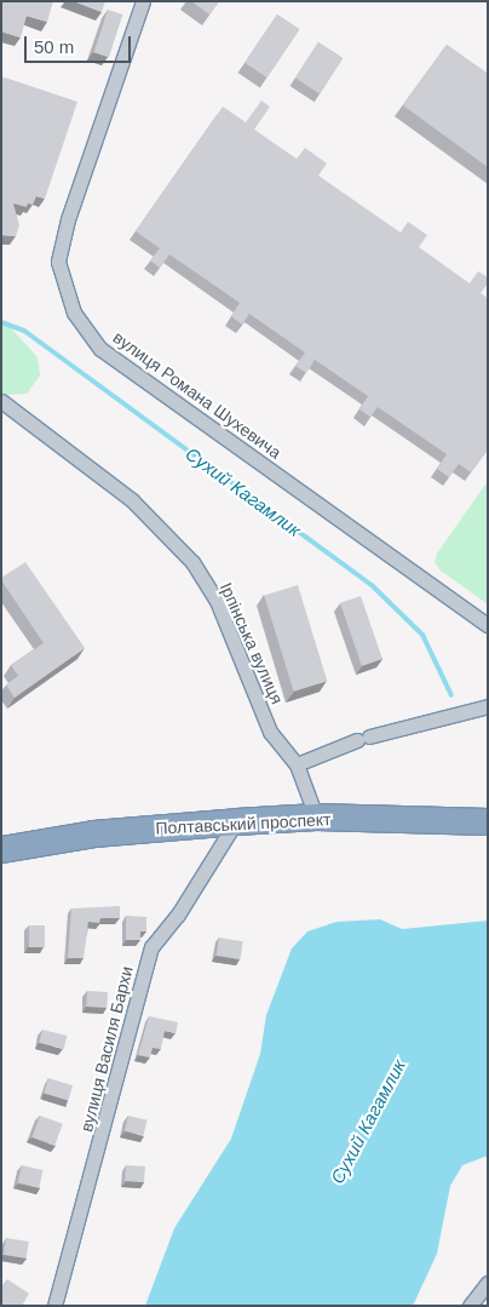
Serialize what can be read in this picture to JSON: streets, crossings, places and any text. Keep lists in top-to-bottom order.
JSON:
{
  "streets": {
    "highway": ["Полтавський проспект"],
    "street": ["вулиця Романа Шухевича", "Ірпінська вулиця", "вулиця Василя Бархи"]
  },
  "crossings": [
    ["Ірпінська вулиця", "Полтавський проспект"],
    ["Полтавський проспект", "вулиця Василя Бархи"]
  ],
  "water": ["Сухий Кагамлик"],
  "scale_bar": "50 m"
}
